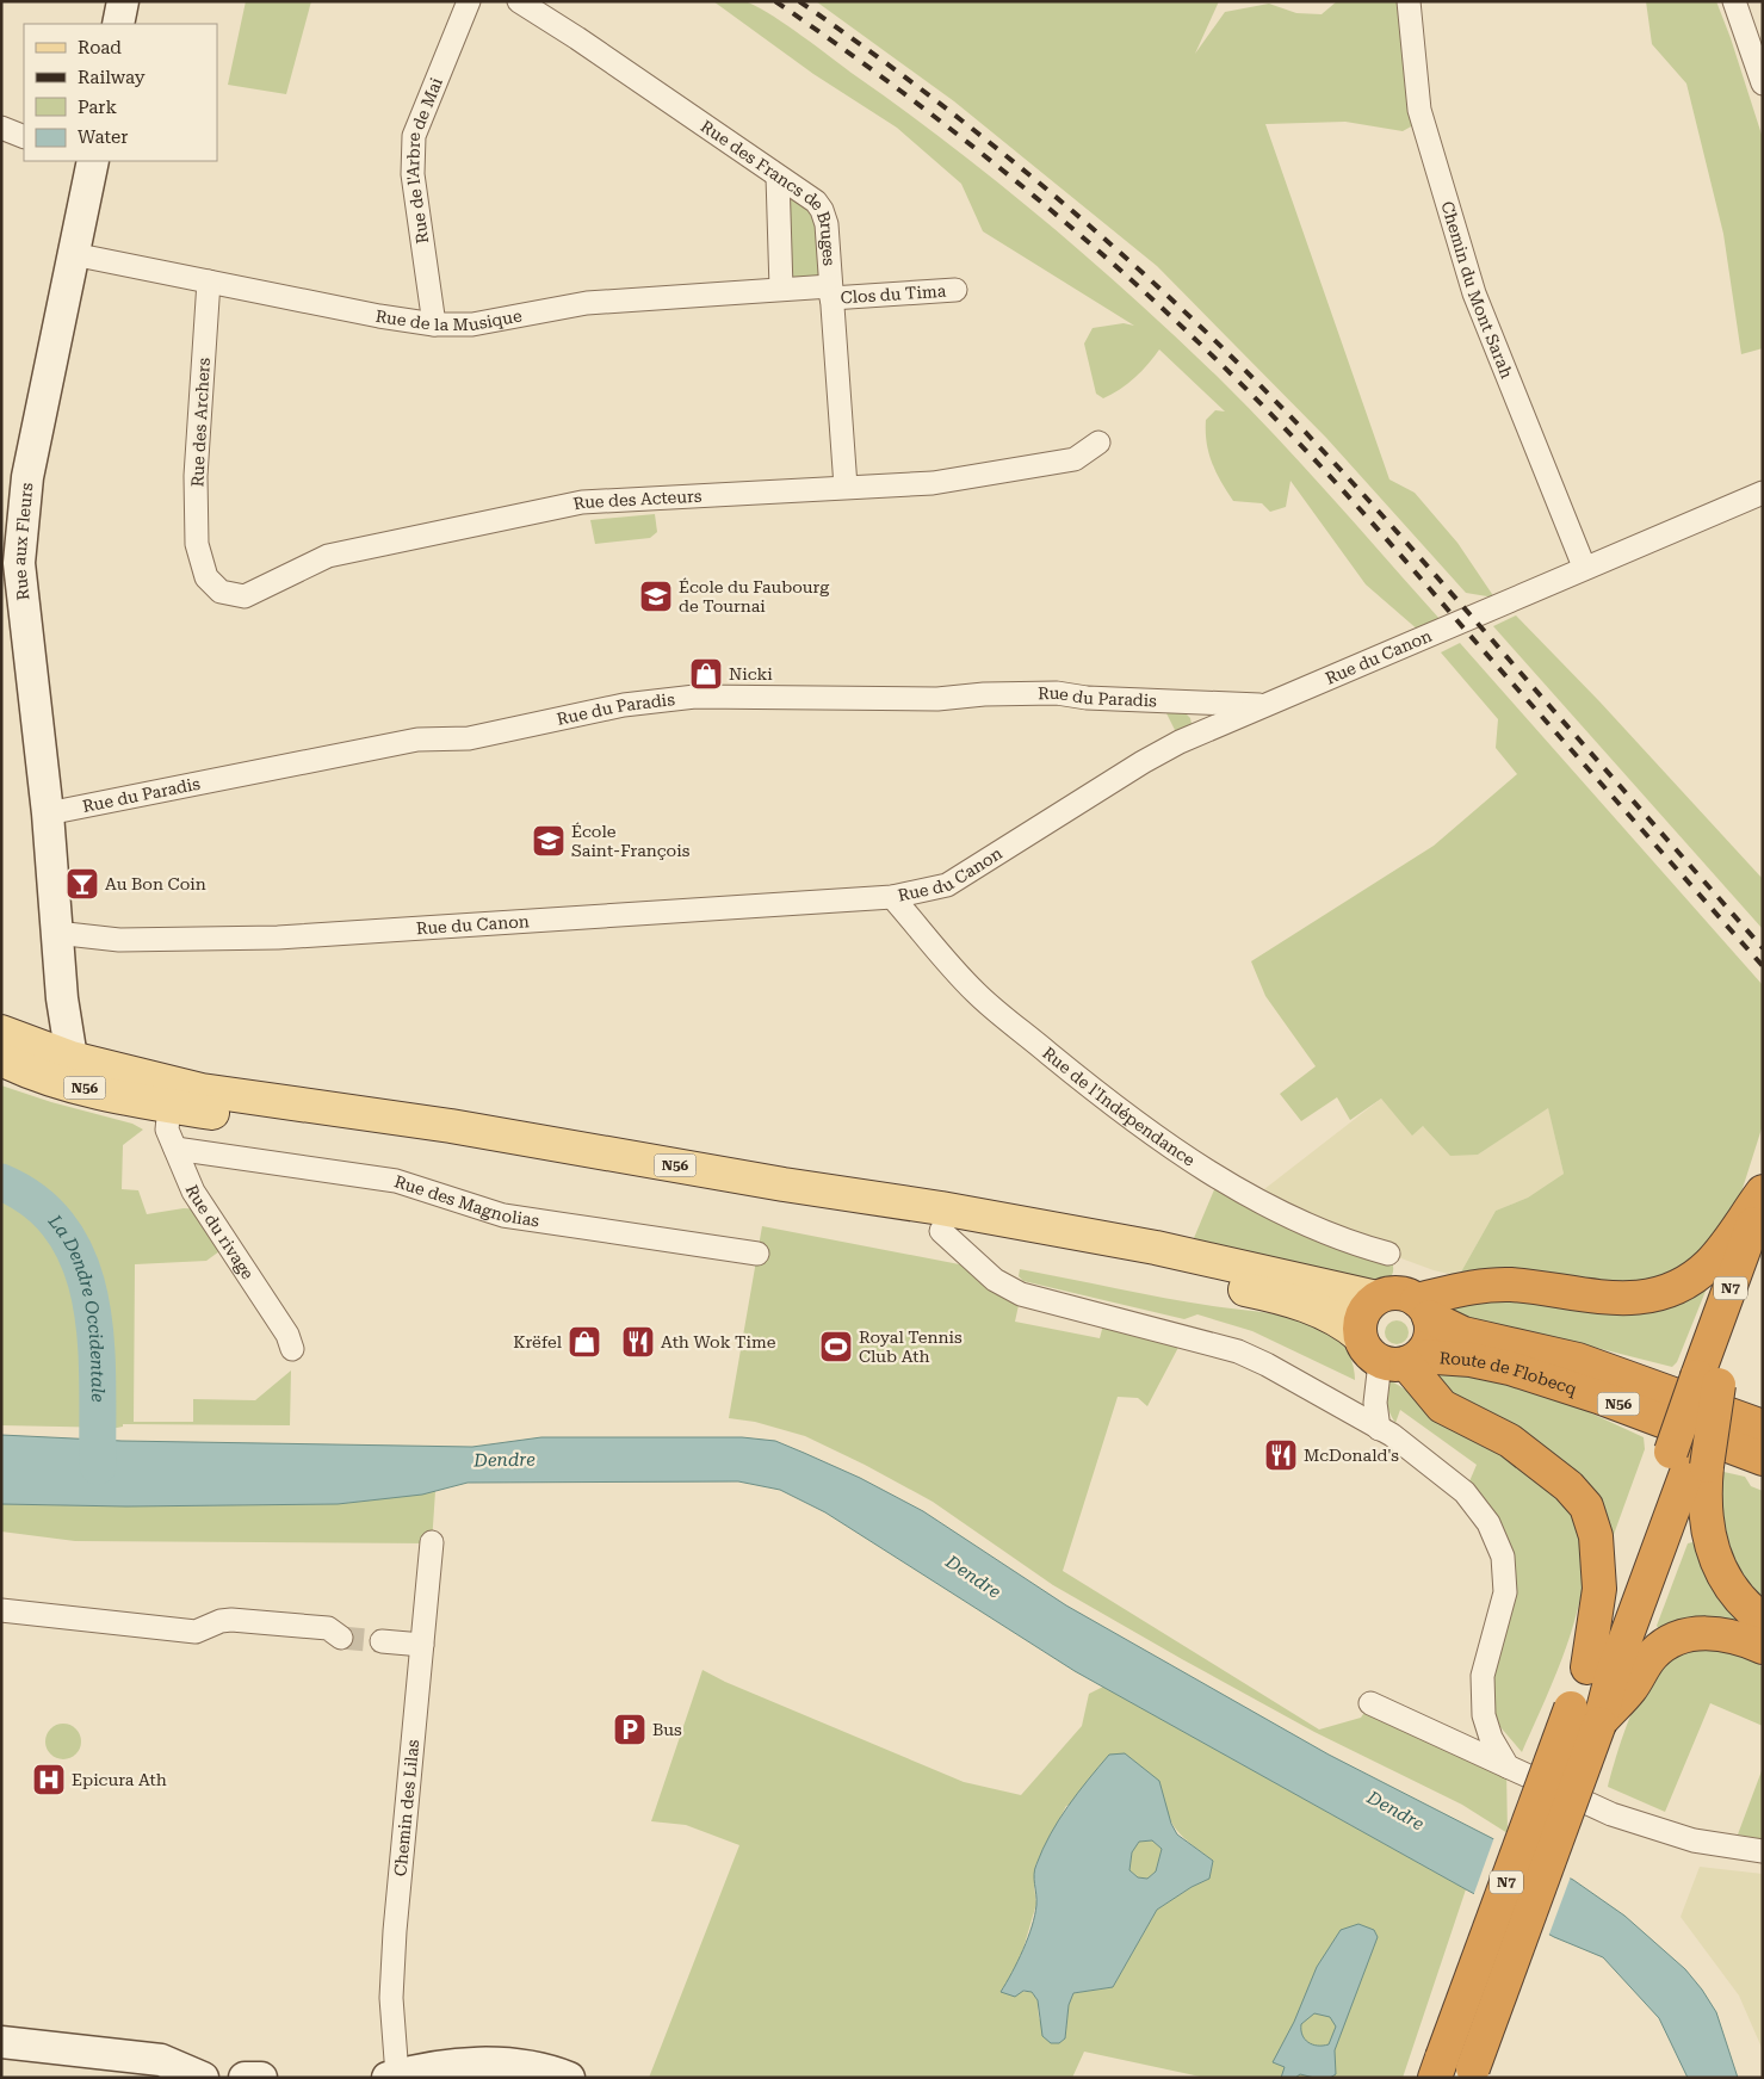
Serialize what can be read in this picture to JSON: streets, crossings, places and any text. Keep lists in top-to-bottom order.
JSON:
{
  "streets": {
    "highway": ["N56", "N7", "Route de Flobecq"],
    "main road": ["Rue aux Fleurs"],
    "street": [
      "Rue de l'Arbre de Mai",
      "Rue des Francs de Bruges",
      "Chemin du Mont Sarah",
      "Clos du Tima",
      "Rue de la Musique",
      "Rue des Archers",
      "Rue des Acteurs",
      "Rue du Canon",
      "Rue du Paradis",
      "Rue de l'Indépendance",
      "Rue des Magnolias",
      "Rue du rivage",
      "Chemin des Lilas"
    ]
  },
  "crossings": [
    ["Rue de l'Arbre de Mai", "Rue de la Musique"],
    ["Rue des Francs de Bruges", "Clos du Tima"],
    ["Rue des Francs de Bruges", "Rue de la Musique"],
    ["Rue des Francs de Bruges", "Rue des Acteurs"],
    ["Chemin du Mont Sarah", "Rue du Canon"],
    ["Clos du Tima", "Rue de la Musique"],
    ["Rue de la Musique", "Rue des Archers"],
    ["Rue de la Musique", "Rue aux Fleurs"],
    ["Rue des Archers", "Rue des Acteurs"],
    ["Rue aux Fleurs", "Rue du Canon"],
    ["Rue aux Fleurs", "Rue du Paradis"],
    ["Rue aux Fleurs", "N56"],
    ["Rue du Canon", "Rue du Paradis"],
    ["Rue du Canon", "Rue de l'Indépendance"],
    ["N56", "Rue du rivage"],
    ["N56", "Route de Flobecq"],
    ["Rue des Magnolias", "Rue du rivage"]
  ],
  "water": ["La Dendre Occidentale", "Dendre"],
  "places": {
    "school or university": ["École du Faubourg de Tournai", "École Saint-François"],
    "shop": ["Nicki", "Krëfel"],
    "bar": ["Au Bon Coin"],
    "restaurant": ["Ath Wok Time", "McDonald's"],
    "sports": ["Royal Tennis Club Ath"],
    "parking": ["Bus"],
    "hospital": ["Epicura Ath"]
  },
  "legend": [
    "Road",
    "Railway",
    "Park",
    "Water"
  ]
}
